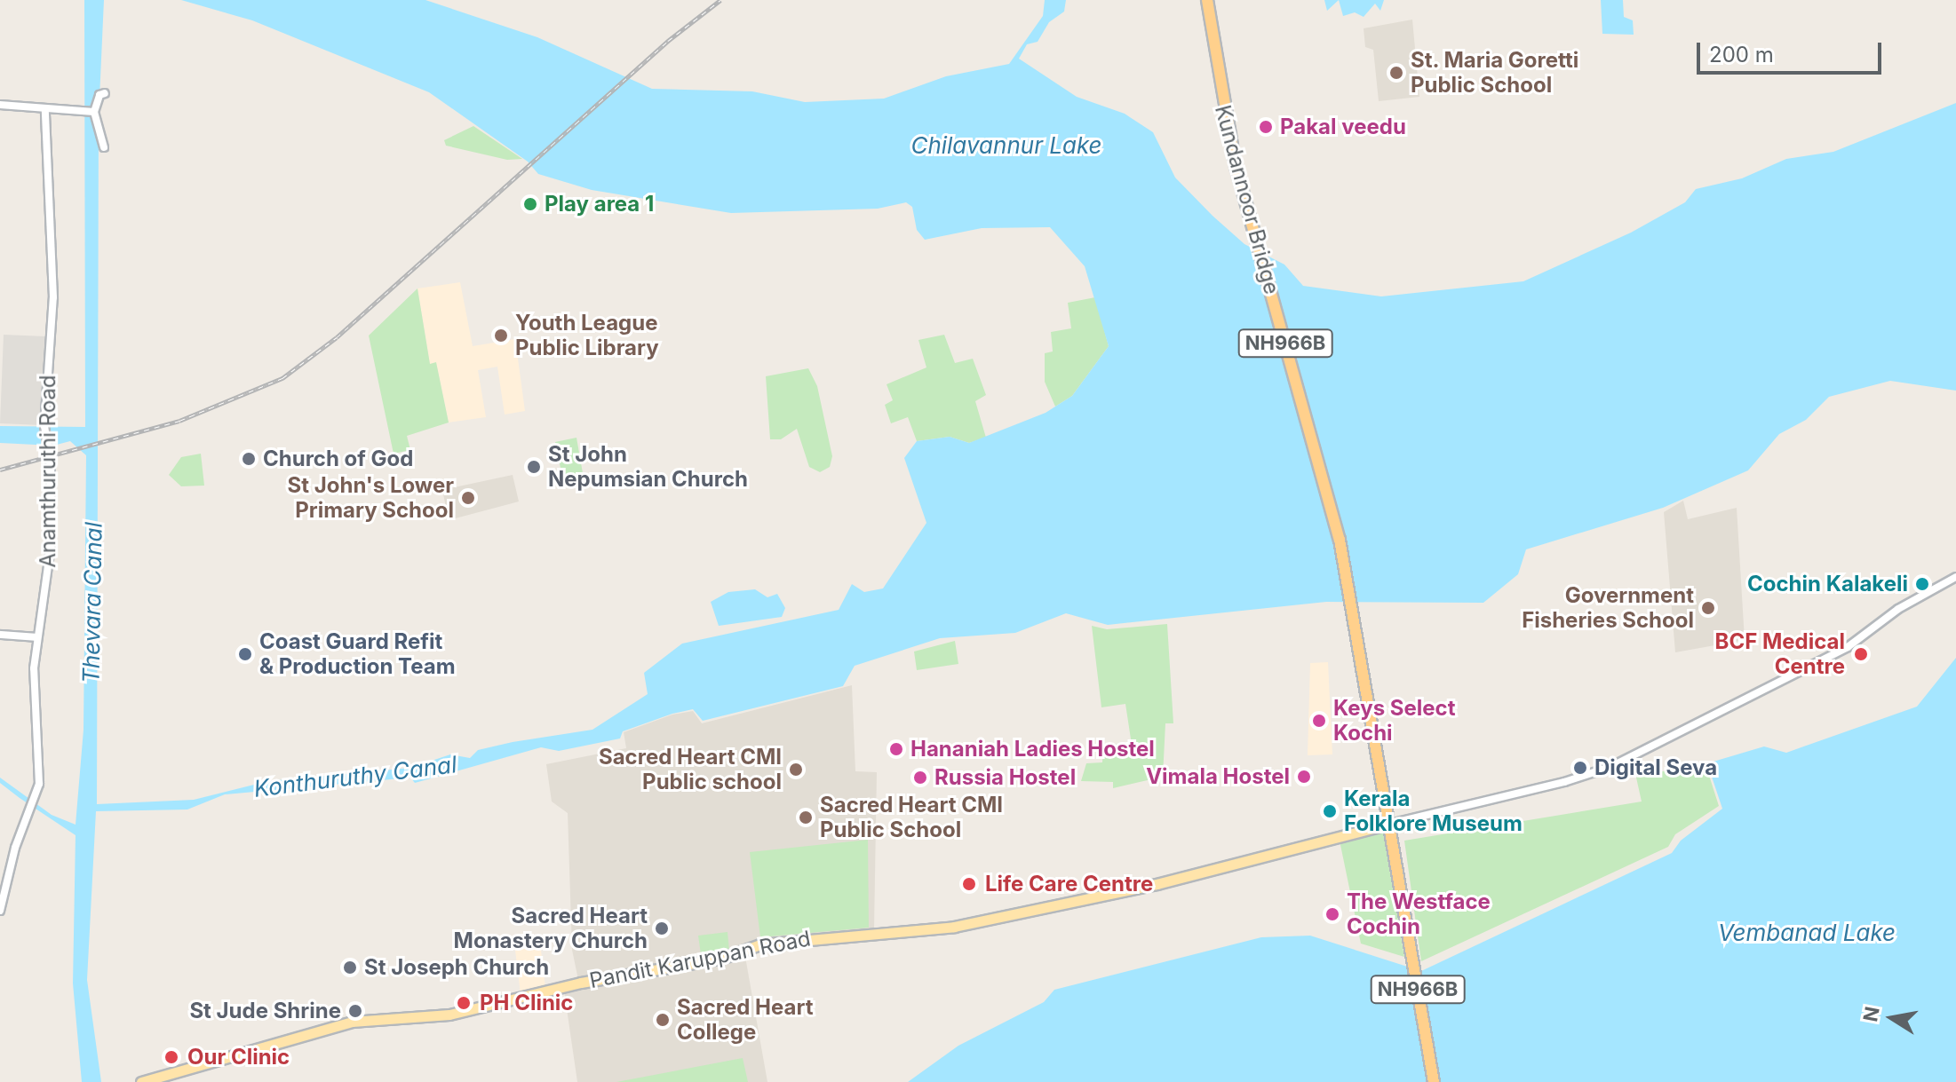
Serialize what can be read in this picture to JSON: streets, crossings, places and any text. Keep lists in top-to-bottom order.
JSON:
{
  "streets": {
    "highway": ["Kundannoor Bridge", "NH966B"],
    "main road": ["Pandit Karuppan Road"],
    "street": ["Anamthuruthi Road"]
  },
  "crossings": [
    ["Kundannoor Bridge", "NH966B"],
    ["Kundannoor Bridge", "Pandit Karuppan Road"],
    ["NH966B", "Pandit Karuppan Road"]
  ],
  "water": [
    "Chilavannur Lake",
    "Thevara Canal",
    "Konthuruthy Canal",
    "Vembanad Lake"
  ],
  "places": [
    "St. Maria Goretti Public School",
    "Pakal veedu",
    "Play area 1",
    "Youth League Public Library",
    "Church of God",
    "St John Nepumsian Church",
    "St John's Lower Primary School",
    "Cochin Kalakeli",
    "Government Fisheries School",
    "Coast Guard Refit & Production Team",
    "BCF Medical Centre",
    "Keys Select Kochi",
    "Hananiah Ladies Hostel",
    "Digital Seva",
    "Sacred Heart CMI Public school",
    "Vimala Hostel",
    "Russia Hostel",
    "Kerala Folklore Museum",
    "Sacred Heart CMI Public School",
    "Life Care Centre",
    "The Westface Cochin",
    "Sacred Heart Monastery Church",
    "St Joseph Church",
    "PH Clinic",
    "St Jude Shrine",
    "Sacred Heart College",
    "Our Clinic"
  ],
  "scale_bar": "200 m",
  "north": "left"
}
